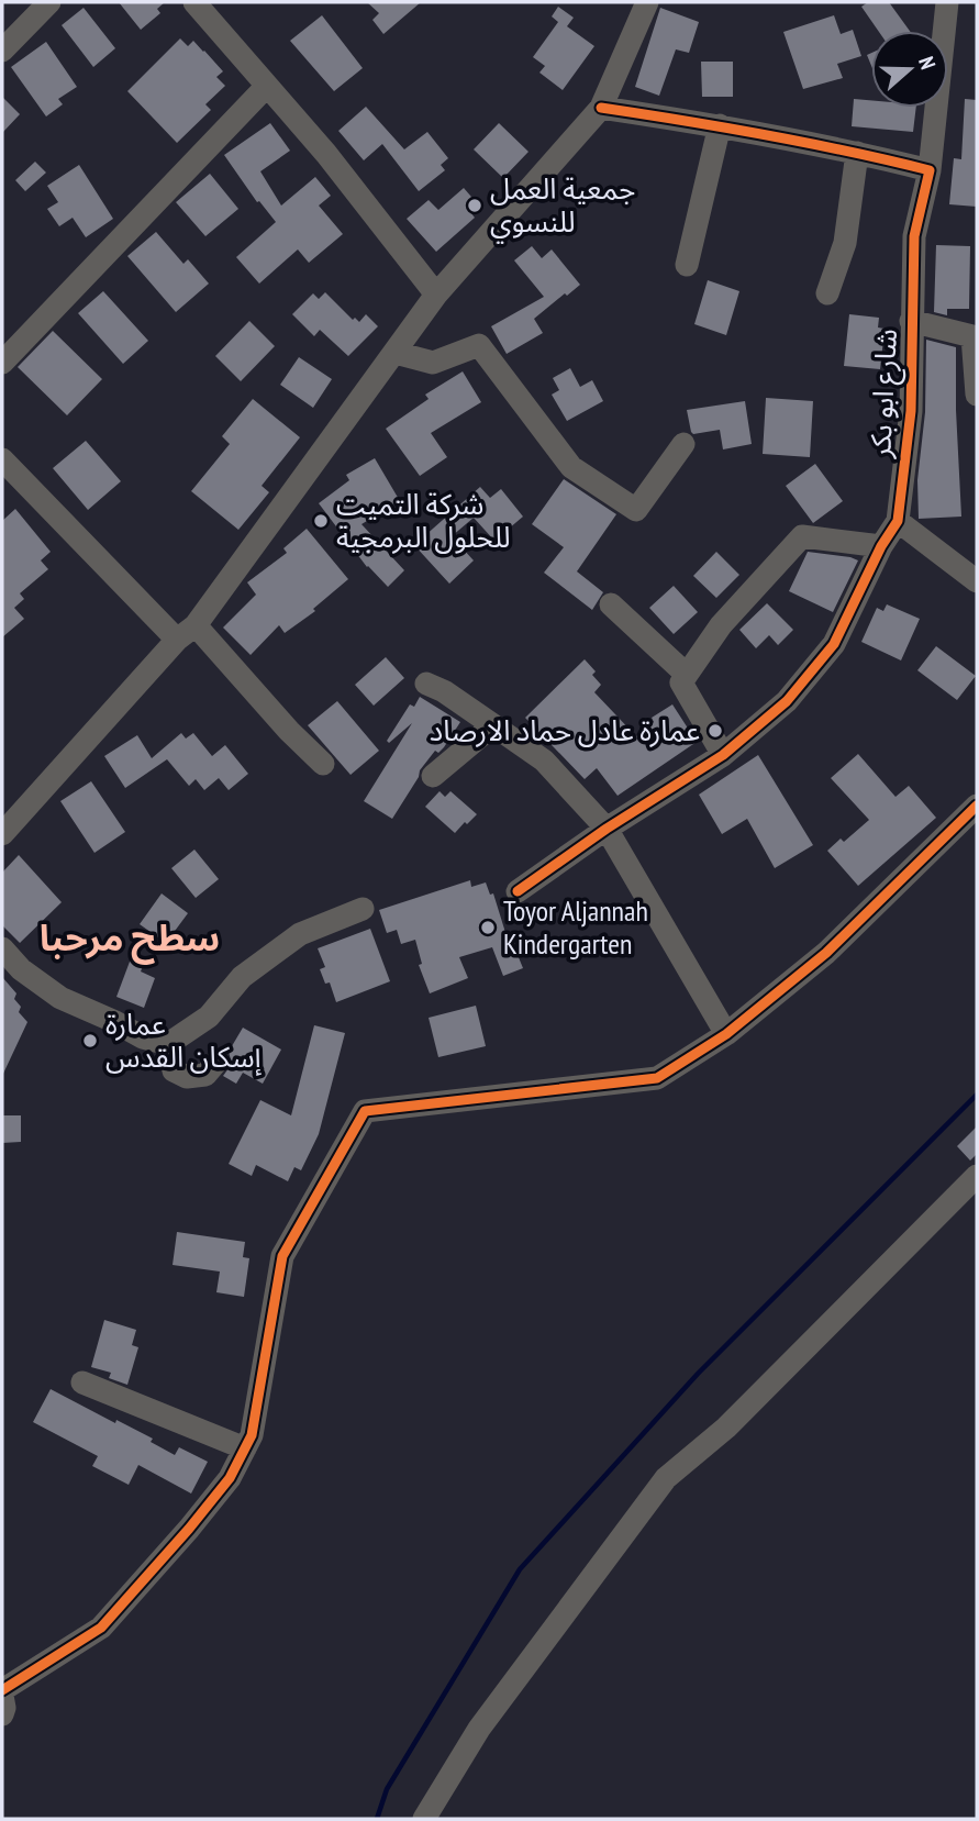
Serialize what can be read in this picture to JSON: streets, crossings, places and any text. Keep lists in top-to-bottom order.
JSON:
{
  "streets": {
    "street": ["شارع ابو بكر"]
  },
  "districts": ["سطح مرحبا"],
  "places": [
    "جمعية العمل للنسوي",
    "شركة التميت للحلول البرمجية",
    "عمارة عادل حماد الارصاد",
    "Toyor Aljannah Kindergarten",
    "عمارة إسكان القدس"
  ],
  "north": "right"
}
